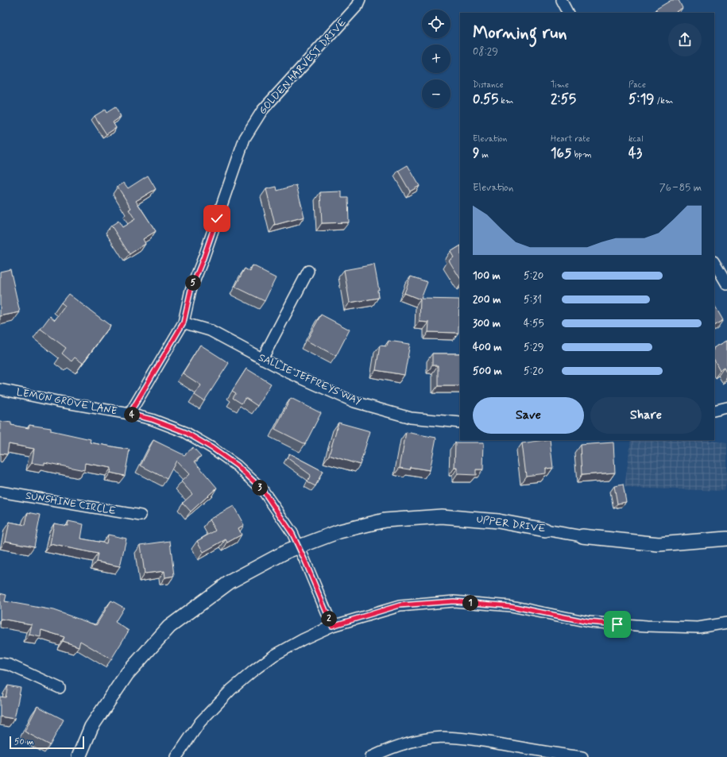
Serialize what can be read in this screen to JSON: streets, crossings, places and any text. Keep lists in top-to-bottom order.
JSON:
{
  "streets": {
    "main road": ["UPPER DRIVE"],
    "street": [
      "GOLDEN HARVEST DRIVE",
      "SALLIE JEFFREYS WAY",
      "LEMON GROVE LANE",
      "SUNSHINE CIRCLE"
    ]
  },
  "crossings": [
    ["GOLDEN HARVEST DRIVE", "SALLIE JEFFREYS WAY"],
    ["GOLDEN HARVEST DRIVE", "LEMON GROVE LANE"],
    ["LEMON GROVE LANE", "UPPER DRIVE"]
  ],
  "scale_bar": "50 m",
  "page": {
    "map_buttons": ["+", "−"],
    "heading": ["Morning run", "08:29"],
    "stats": [
      ["Distance", "0.55 km"],
      ["Time", "2:55"],
      ["Pace", "5:19 /km"],
      ["Elevation", "9 m"],
      ["Heart rate", "165 bpm"],
      ["kcal", "43"]
    ],
    "chart": ["Elevation", "76–85 m"],
    "list": [
      {
        "name": "100 m",
        "note": "5:20"
      },
      {
        "name": "200 m",
        "note": "5:31"
      },
      {
        "name": "300 m",
        "note": "4:55"
      },
      {
        "name": "400 m",
        "note": "5:29"
      },
      {
        "name": "500 m",
        "note": "5:20"
      }
    ],
    "pins": [
      "5",
      "4",
      "3",
      "1",
      "2"
    ],
    "buttons": ["Save", "Share"],
    "scale": "50 m"
  }
}
